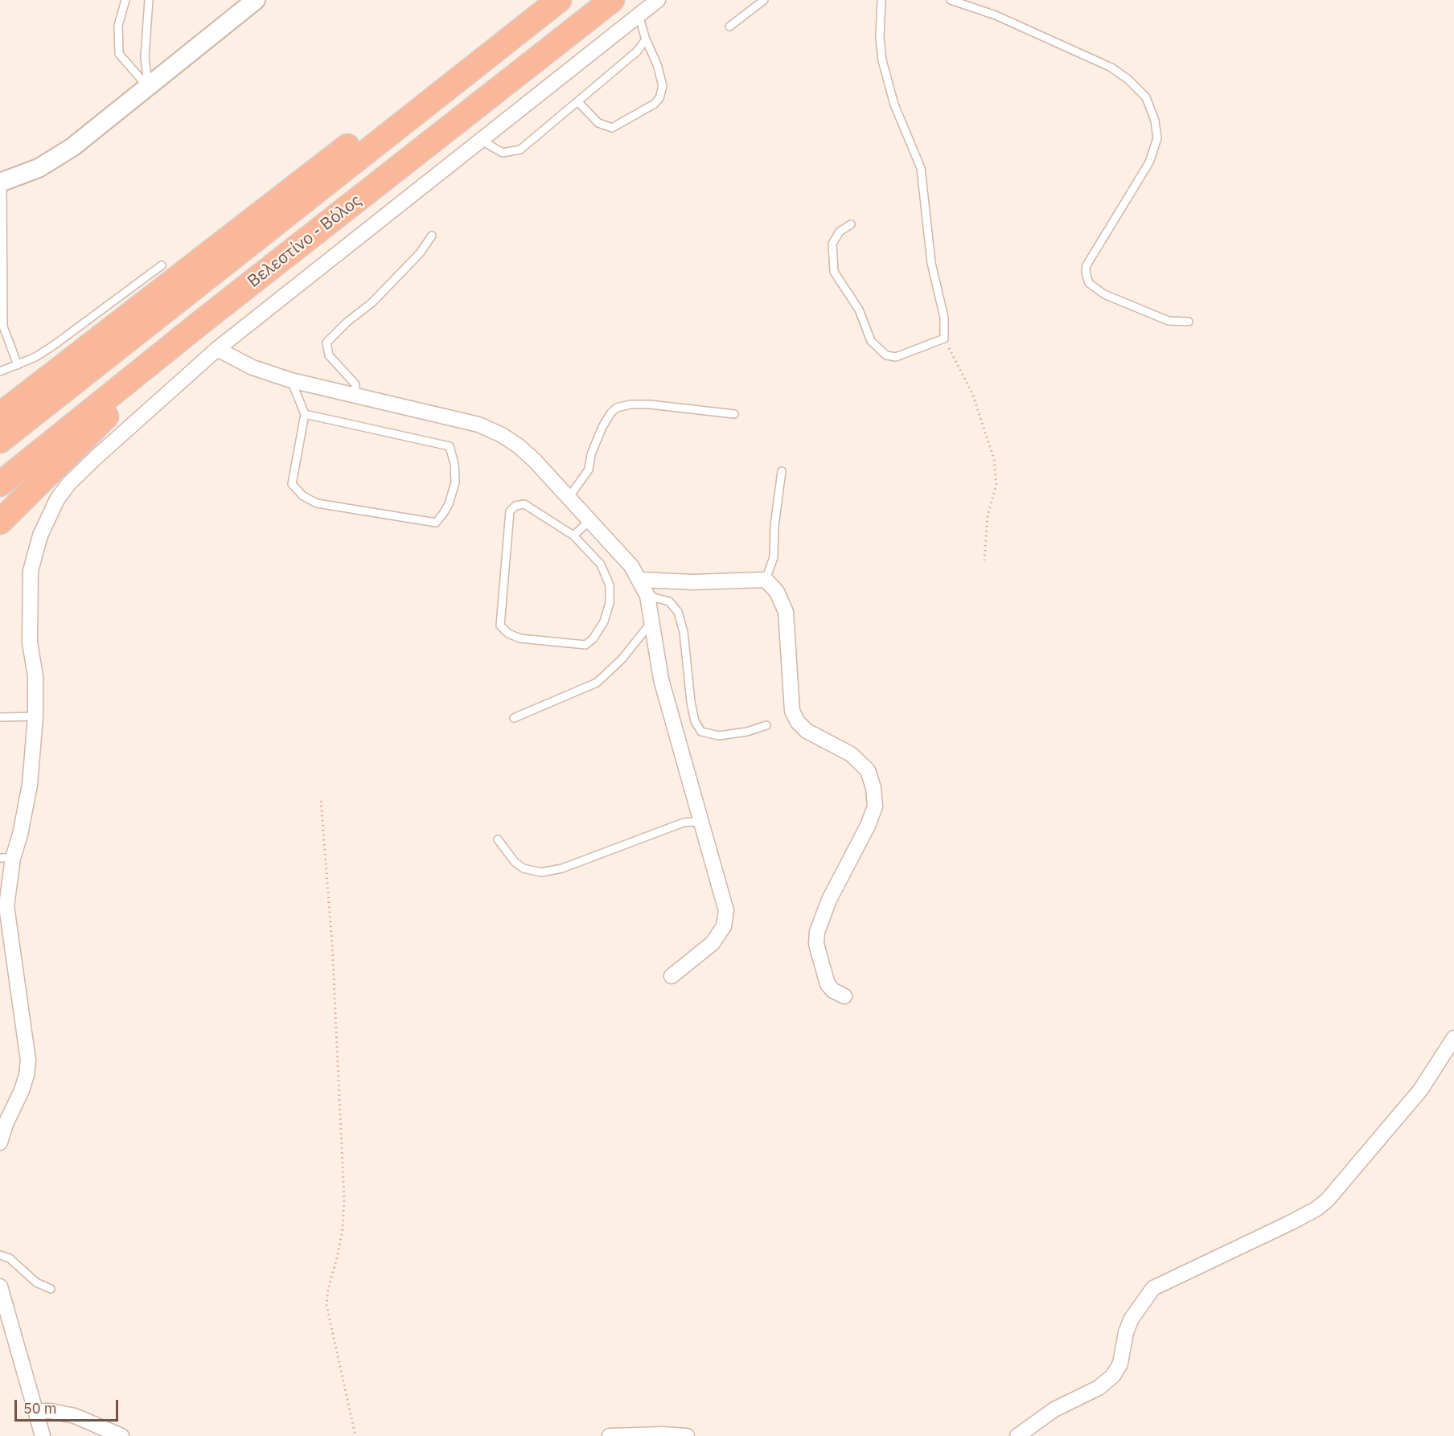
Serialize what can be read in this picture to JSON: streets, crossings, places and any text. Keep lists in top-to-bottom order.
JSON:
{
  "streets": {
    "highway": ["Βελεστίνο - Βόλος"]
  },
  "scale_bar": "50 m"
}
